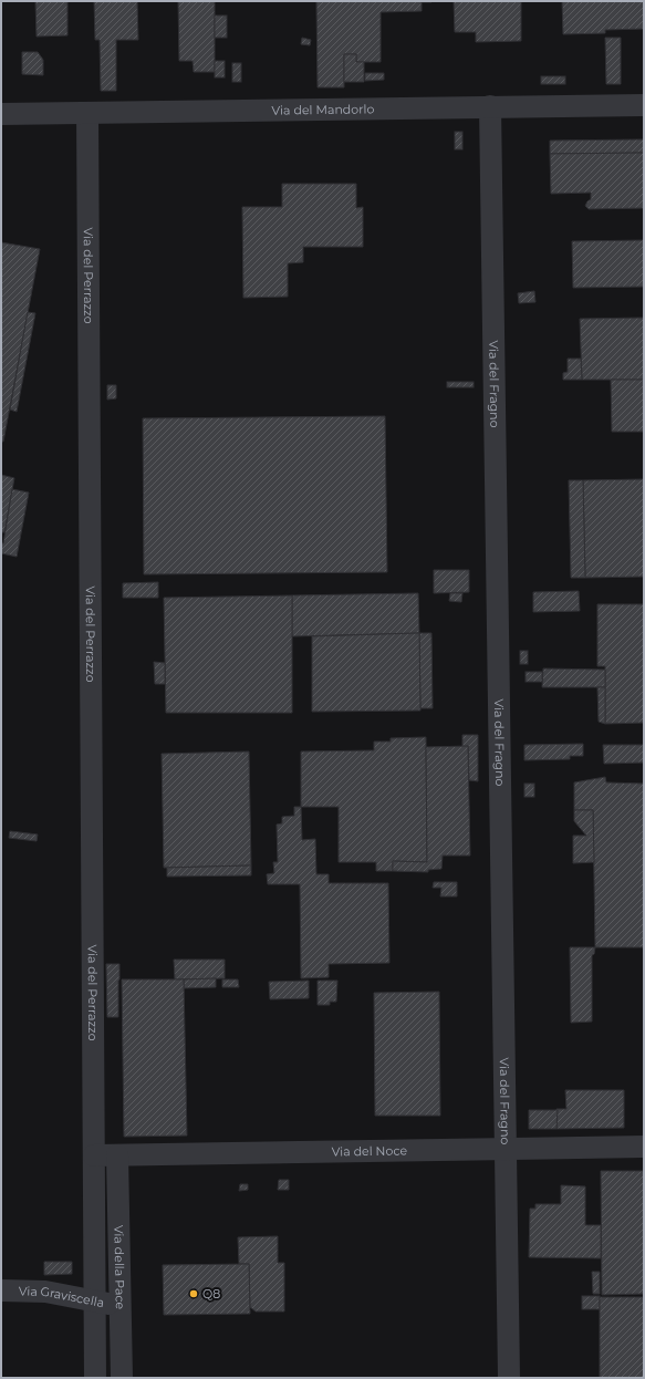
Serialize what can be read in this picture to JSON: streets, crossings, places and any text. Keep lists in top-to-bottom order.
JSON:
{
  "streets": {
    "street": [
      "Via del Mandorlo",
      "Via del Perrazzo",
      "Via del Fragno",
      "Via del Noce",
      "Via della Pace",
      "Via Graviscella"
    ]
  },
  "crossings": [
    ["Via del Mandorlo", "Via del Perrazzo"],
    ["Via del Mandorlo", "Via del Fragno"],
    ["Via del Perrazzo", "Via del Noce"],
    ["Via del Perrazzo", "Via della Pace"],
    ["Via del Fragno", "Via del Noce"],
    ["Via del Noce", "Via della Pace"],
    ["Via della Pace", "Via Graviscella"]
  ],
  "places": ["Q8"]
}
